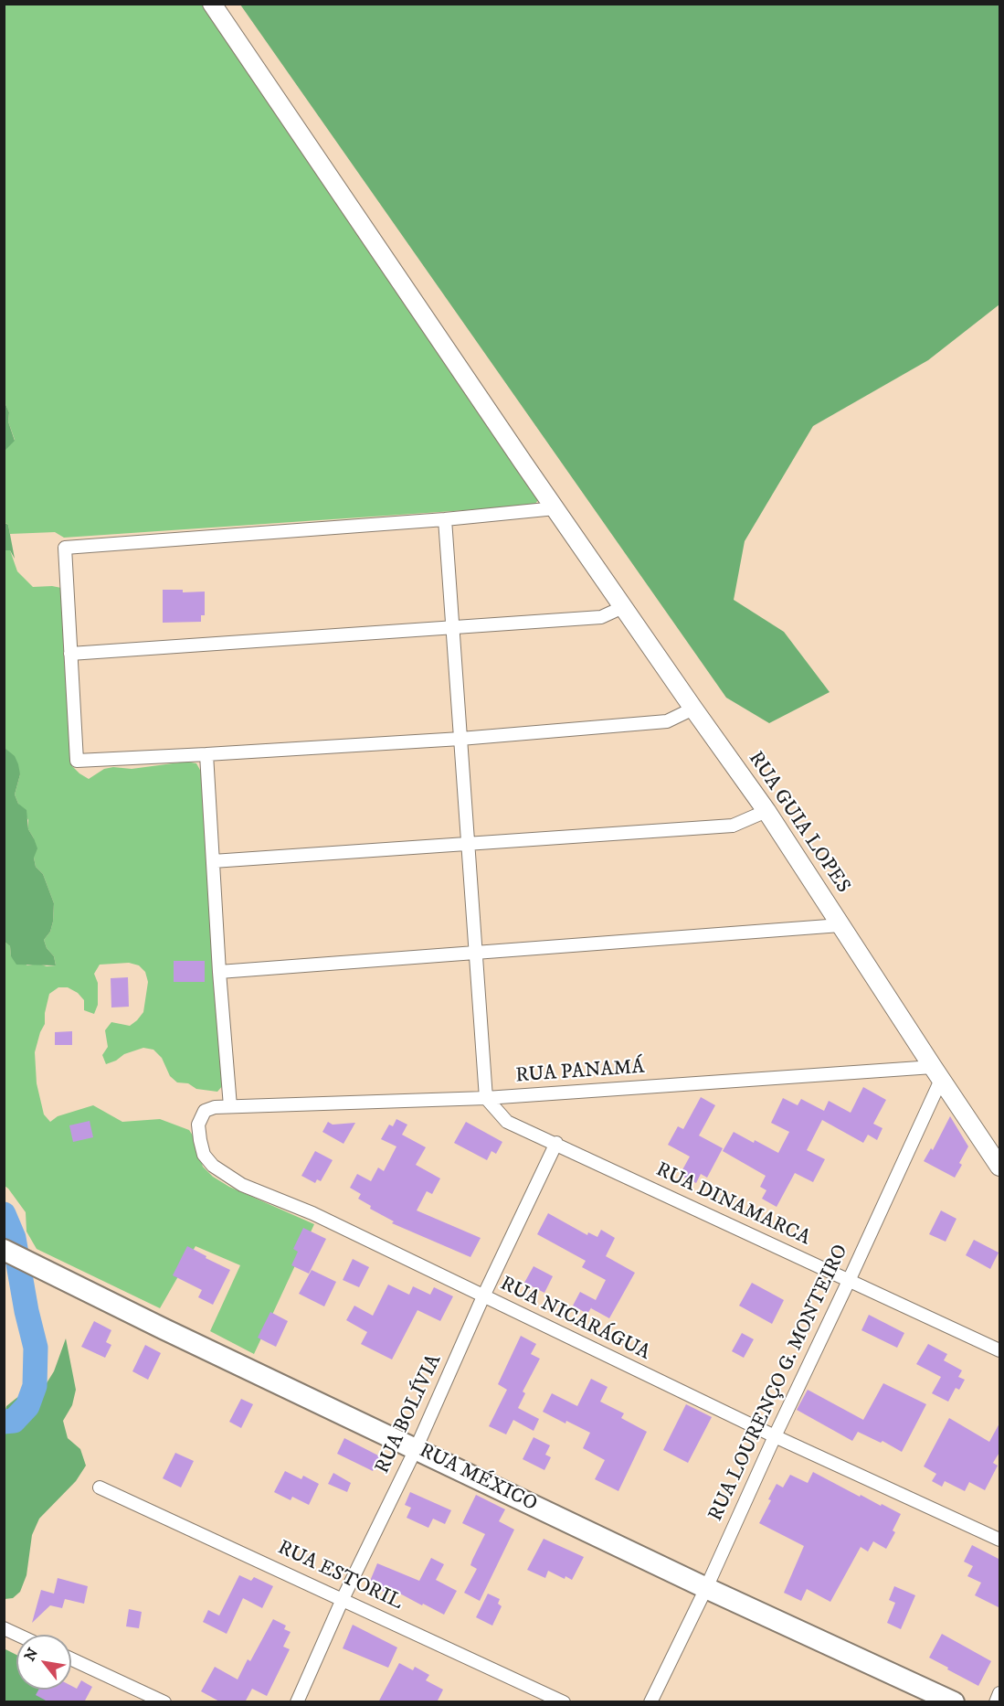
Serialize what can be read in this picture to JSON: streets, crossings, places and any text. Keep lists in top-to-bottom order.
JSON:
{
  "streets": {
    "main road": ["RUA MÉXICO"],
    "street": [
      "RUA GUIA LOPES",
      "RUA PANAMÁ",
      "RUA DINAMARCA",
      "RUA NICARÁGUA",
      "RUA LOURENÇO G. MONTEIRO",
      "RUA BOLÍVIA",
      "RUA ESTORIL"
    ]
  },
  "crossings": [
    ["RUA GUIA LOPES", "RUA PANAMÁ"],
    ["RUA GUIA LOPES", "RUA LOURENÇO G. MONTEIRO"],
    ["RUA PANAMÁ", "RUA DINAMARCA"],
    ["RUA PANAMÁ", "RUA NICARÁGUA"],
    ["RUA PANAMÁ", "RUA LOURENÇO G. MONTEIRO"],
    ["RUA DINAMARCA", "RUA LOURENÇO G. MONTEIRO"],
    ["RUA DINAMARCA", "RUA BOLÍVIA"],
    ["RUA NICARÁGUA", "RUA LOURENÇO G. MONTEIRO"],
    ["RUA NICARÁGUA", "RUA BOLÍVIA"],
    ["RUA LOURENÇO G. MONTEIRO", "RUA MÉXICO"],
    ["RUA BOLÍVIA", "RUA MÉXICO"],
    ["RUA BOLÍVIA", "RUA ESTORIL"]
  ],
  "north": "top left"
}
